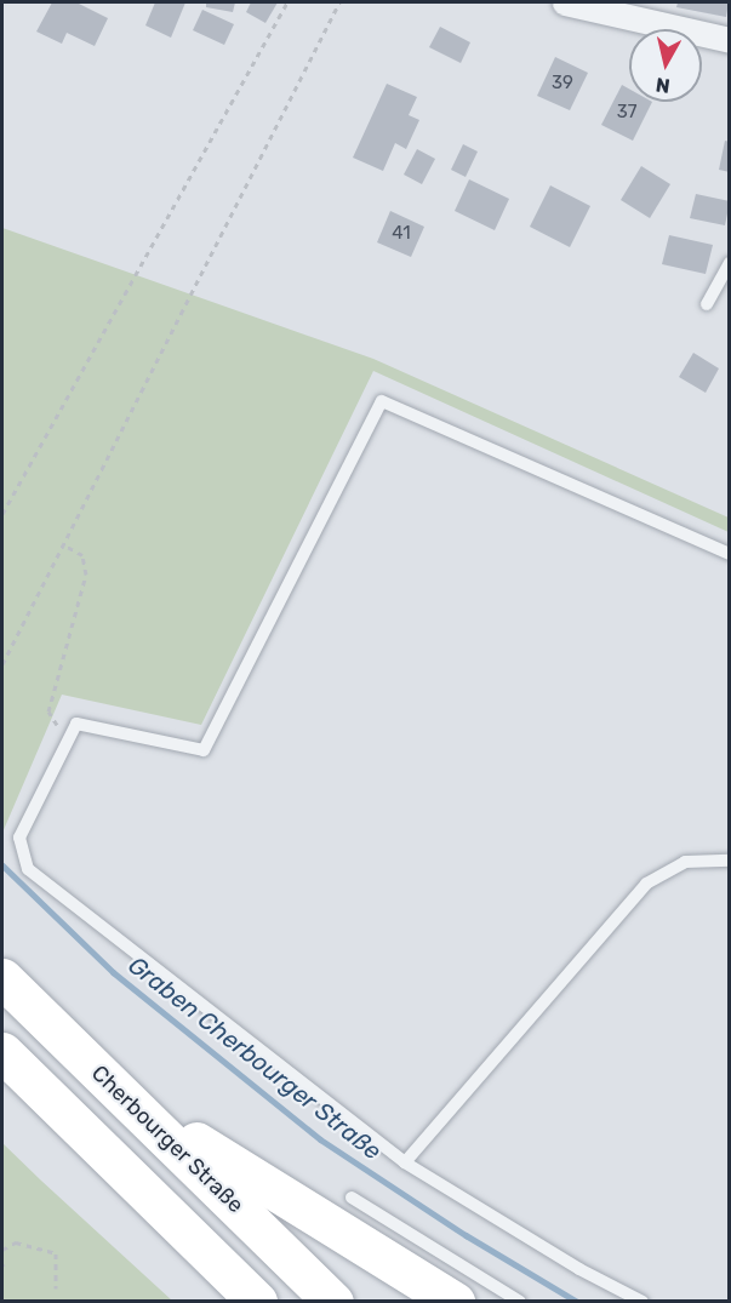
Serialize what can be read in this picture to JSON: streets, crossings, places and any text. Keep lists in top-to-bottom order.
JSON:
{
  "streets": {
    "main road": ["Cherbourger Straße"]
  },
  "water": ["Graben Cherbourger Straße"],
  "house_numbers": ["39", "37", "41"],
  "north": "bottom"
}
